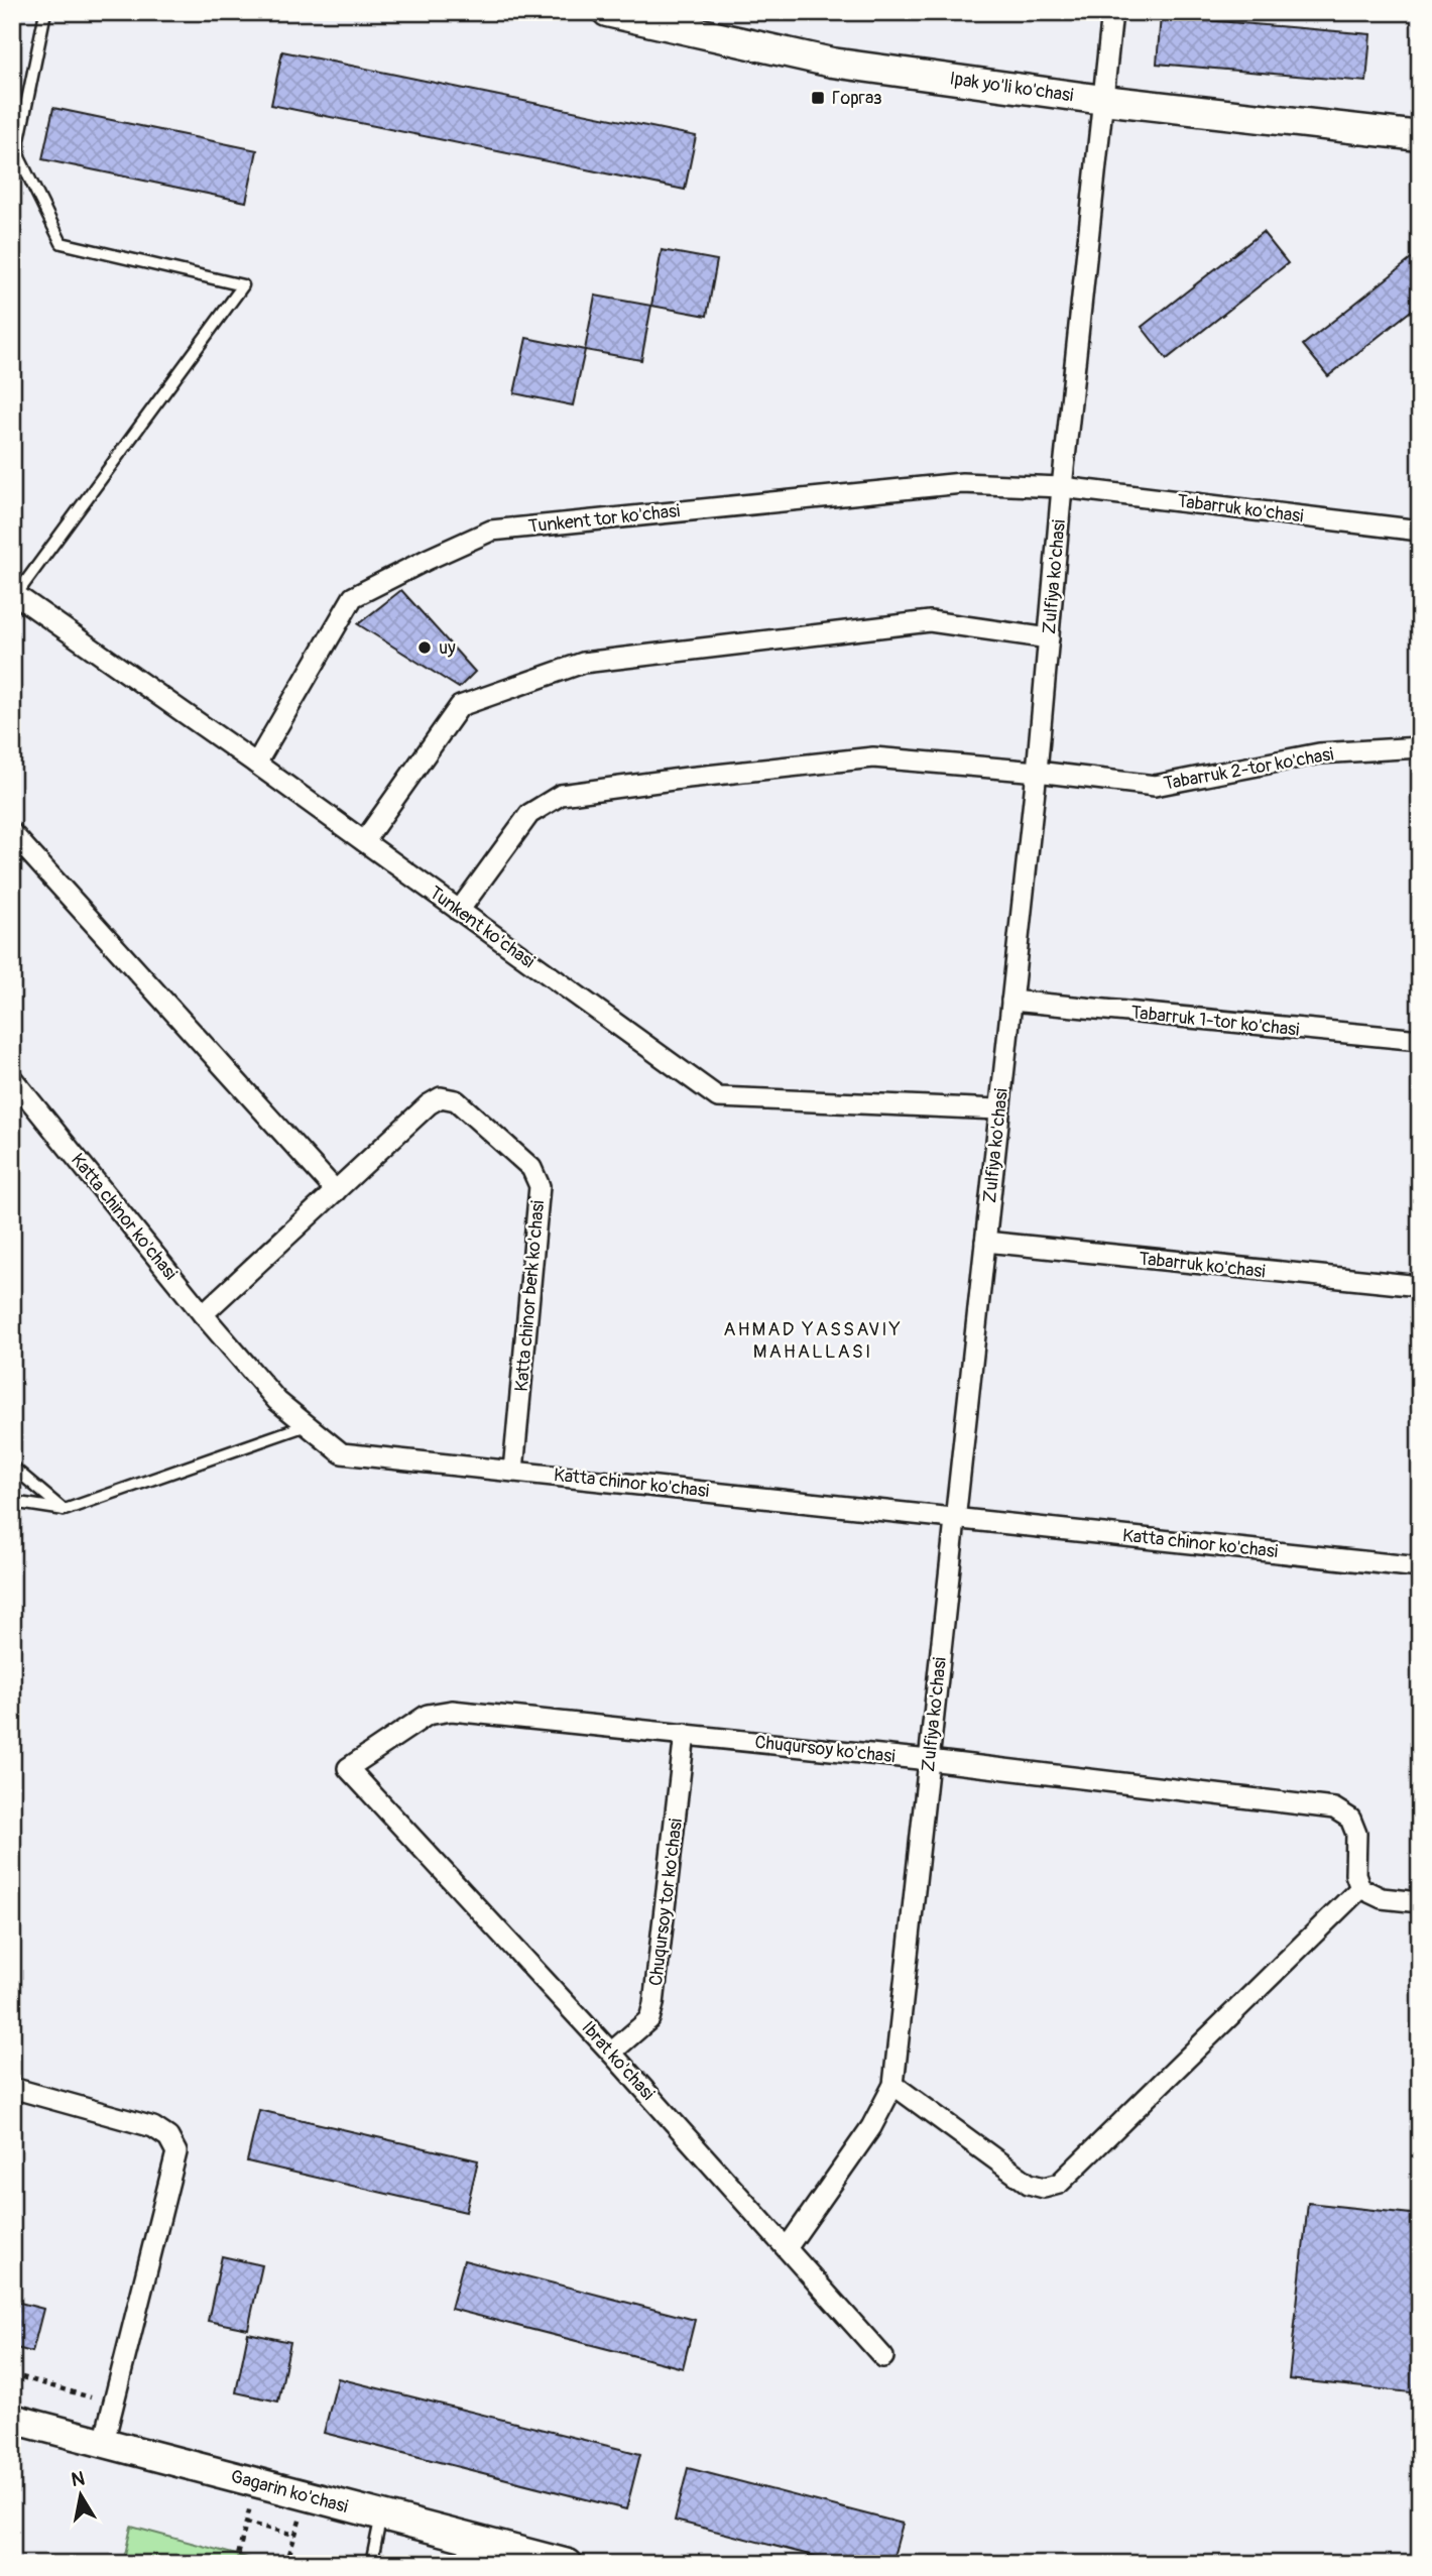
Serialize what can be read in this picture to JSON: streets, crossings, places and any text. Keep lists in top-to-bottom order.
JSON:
{
  "streets": {
    "main road": ["Ipak yo'li ko'chasi", "Gagarin ko'chasi"],
    "street": [
      "Tabarruk ko'chasi",
      "Tunkent tor ko'chasi",
      "Zulfiya ko'chasi",
      "Tabarruk 2-tor ko'chasi",
      "Tunkent ko'chasi",
      "Tabarruk 1-tor ko'chasi",
      "Katta chinor ko'chasi",
      "Katta chinor berk ko'chasi",
      "Chuqursoy ko'chasi",
      "Chuqursoy tor ko'chasi",
      "Ibrat ko'chasi"
    ]
  },
  "crossings": [
    ["Ipak yo'li ko'chasi", "Zulfiya ko'chasi"],
    ["Tabarruk ko'chasi", "Tunkent tor ko'chasi"],
    ["Tabarruk ko'chasi", "Zulfiya ko'chasi"],
    ["Tunkent tor ko'chasi", "Zulfiya ko'chasi"],
    ["Tunkent tor ko'chasi", "Tunkent ko'chasi"],
    ["Zulfiya ko'chasi", "Tabarruk 2-tor ko'chasi"],
    ["Zulfiya ko'chasi", "Tunkent ko'chasi"],
    ["Zulfiya ko'chasi", "Tabarruk 1-tor ko'chasi"],
    ["Zulfiya ko'chasi", "Katta chinor ko'chasi"],
    ["Zulfiya ko'chasi", "Chuqursoy ko'chasi"],
    ["Zulfiya ko'chasi", "Ibrat ko'chasi"],
    ["Tabarruk 2-tor ko'chasi", "Tunkent ko'chasi"],
    ["Katta chinor ko'chasi", "Katta chinor berk ko'chasi"],
    ["Chuqursoy ko'chasi", "Chuqursoy tor ko'chasi"],
    ["Chuqursoy ko'chasi", "Ibrat ko'chasi"],
    ["Chuqursoy tor ko'chasi", "Ibrat ko'chasi"]
  ],
  "districts": ["AHMAD YASSAVIY MAHALLASI"],
  "places": {
    "transit": ["Горгаз"],
    "other": ["uy"]
  },
  "north": "top"
}
